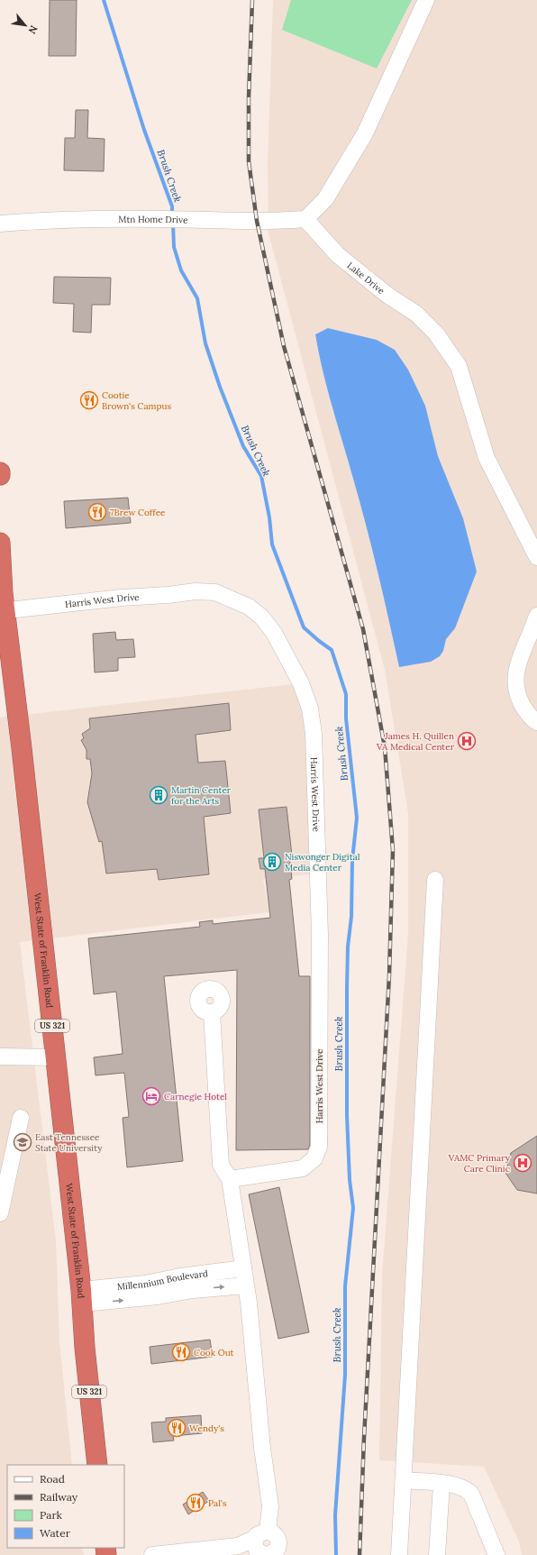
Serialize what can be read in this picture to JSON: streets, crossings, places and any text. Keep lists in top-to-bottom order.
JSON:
{
  "streets": {
    "highway": ["West State of Franklin Road", "US 321"],
    "street": [
      "Mtn Home Drive",
      "Lake Drive",
      "Harris West Drive",
      "Millennium Boulevard"
    ]
  },
  "crossings": [
    ["Mtn Home Drive", "Lake Drive"],
    ["Harris West Drive", "West State of Franklin Road"],
    ["West State of Franklin Road", "Millennium Boulevard"]
  ],
  "water": ["Brush Creek"],
  "places": {
    "restaurant": [
      "Cootie Brown's Campus",
      "7Brew Coffee",
      "Cook Out",
      "Wendy's",
      "Pal's"
    ],
    "hospital": ["James H. Quillen VA Medical Center", "VAMC Primary Care Clinic"],
    "building": ["Martin Center for the Arts", "Niswonger Digital Media Center"],
    "hotel": ["Carnegie Hotel"],
    "school or university": ["East Tennessee State University"]
  },
  "legend": [
    "Road",
    "Railway",
    "Park",
    "Water"
  ],
  "north": "bottom right"
}
